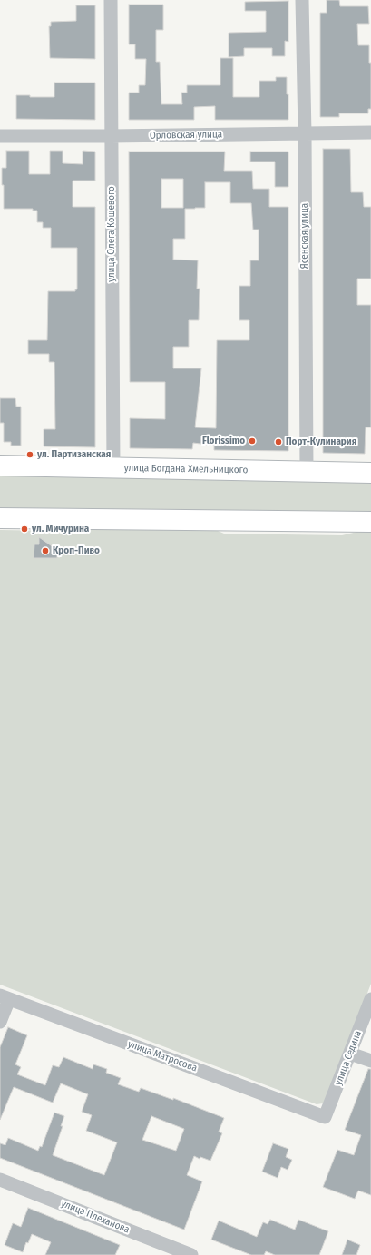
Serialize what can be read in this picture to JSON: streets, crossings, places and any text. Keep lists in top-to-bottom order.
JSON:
{
  "streets": {
    "main road": ["улица Богдана Хмельницкого"],
    "street": [
      "Орловская улица",
      "улица Олега Кошевого",
      "Ясенская улица",
      "улица Матросова",
      "улица Седина",
      "улица Плеханова"
    ]
  },
  "crossings": [
    ["Орловская улица", "улица Олега Кошевого"],
    ["Орловская улица", "Ясенская улица"],
    ["улица Олега Кошевого", "улица Богдана Хмельницкого"],
    ["Ясенская улица", "улица Богдана Хмельницкого"],
    ["улица Матросова", "улица Седина"]
  ],
  "places": [
    "Florissimo",
    "Порт-Кулинария",
    "ул. Партизанская",
    "ул. Мичурина",
    "Кроп-Пиво"
  ]
}
